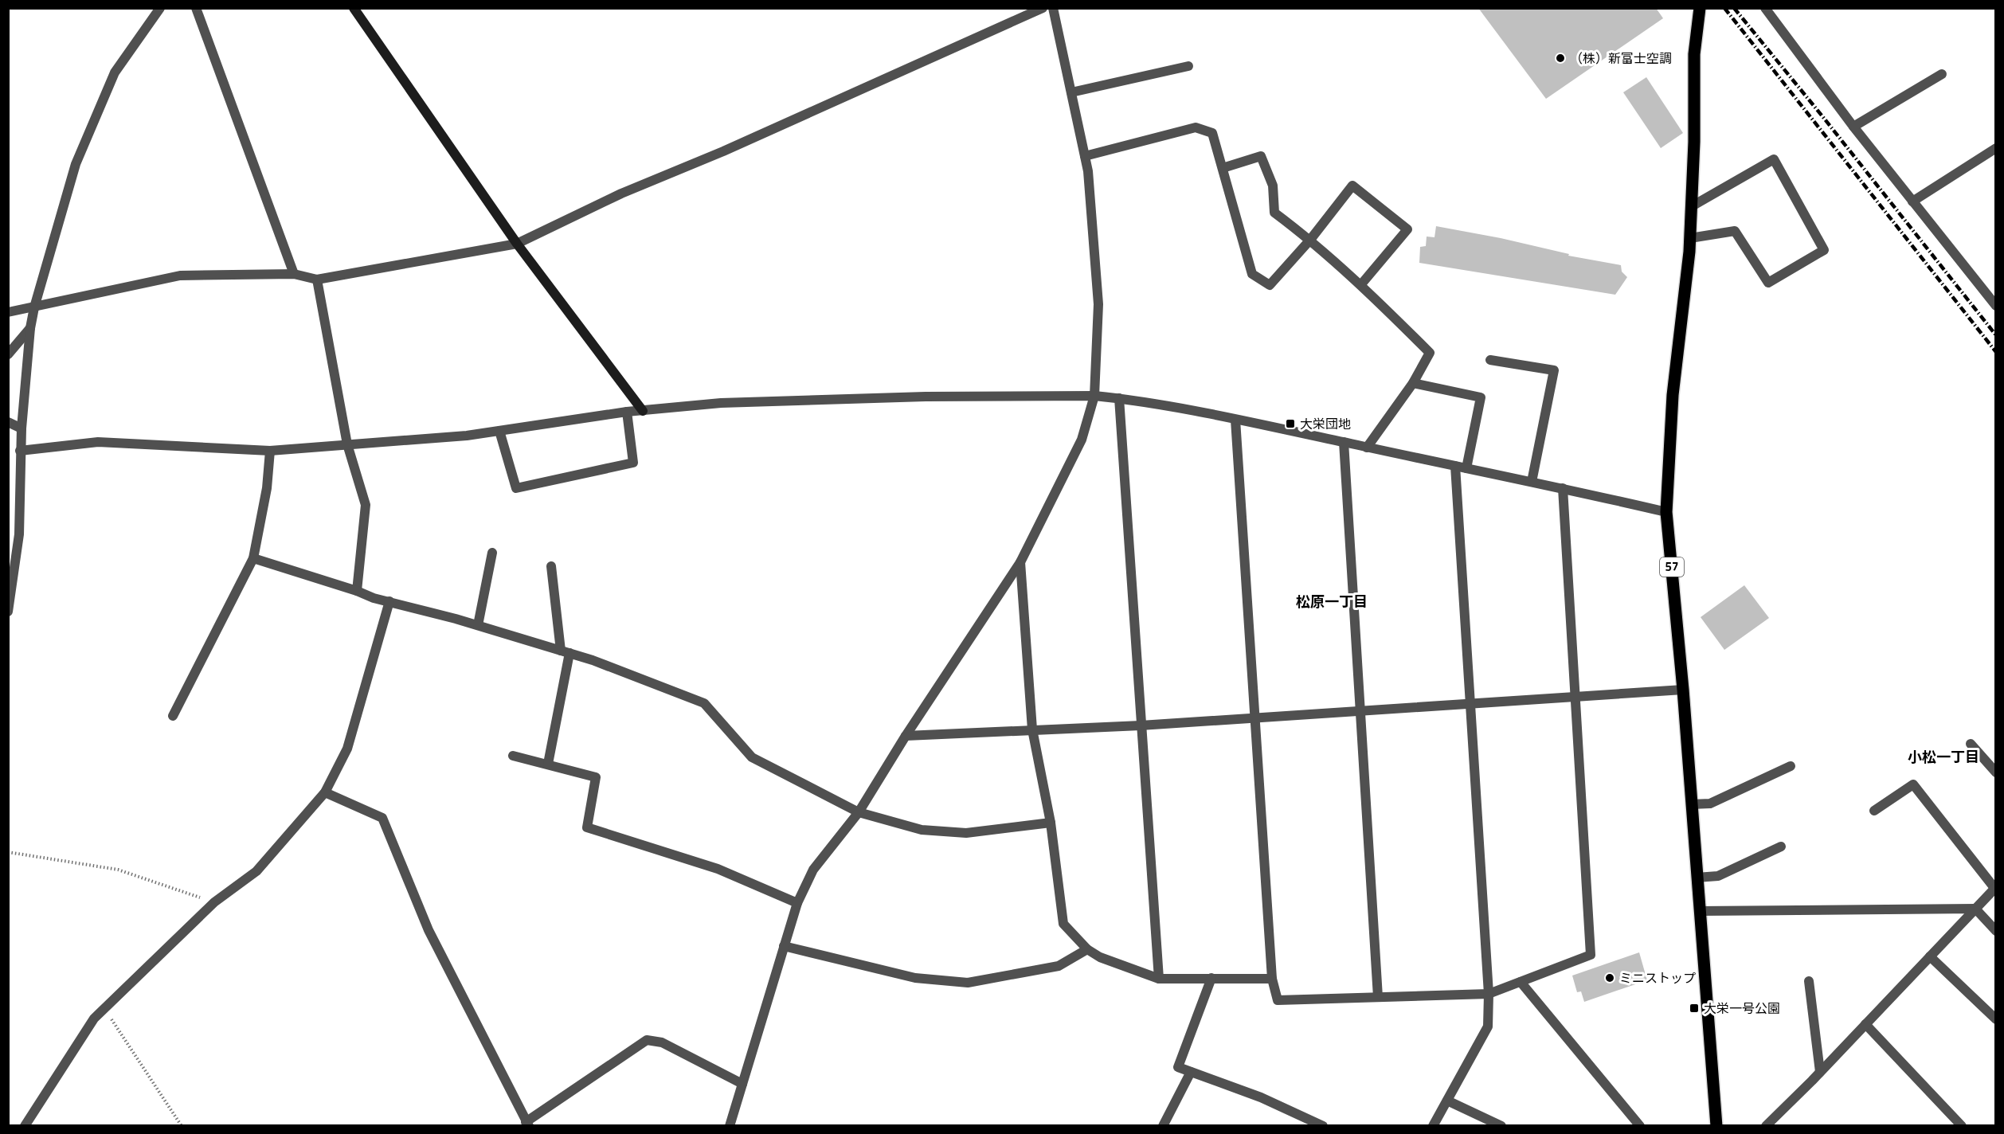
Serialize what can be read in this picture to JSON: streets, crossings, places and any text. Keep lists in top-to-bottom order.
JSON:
{
  "streets": {
    "main road": ["57"]
  },
  "districts": ["松原一丁目", "小松一丁目"],
  "places": {
    "other": ["（株）新富士空調", "ミニストップ"],
    "transit": ["大栄団地", "大栄一号公園"]
  }
}
